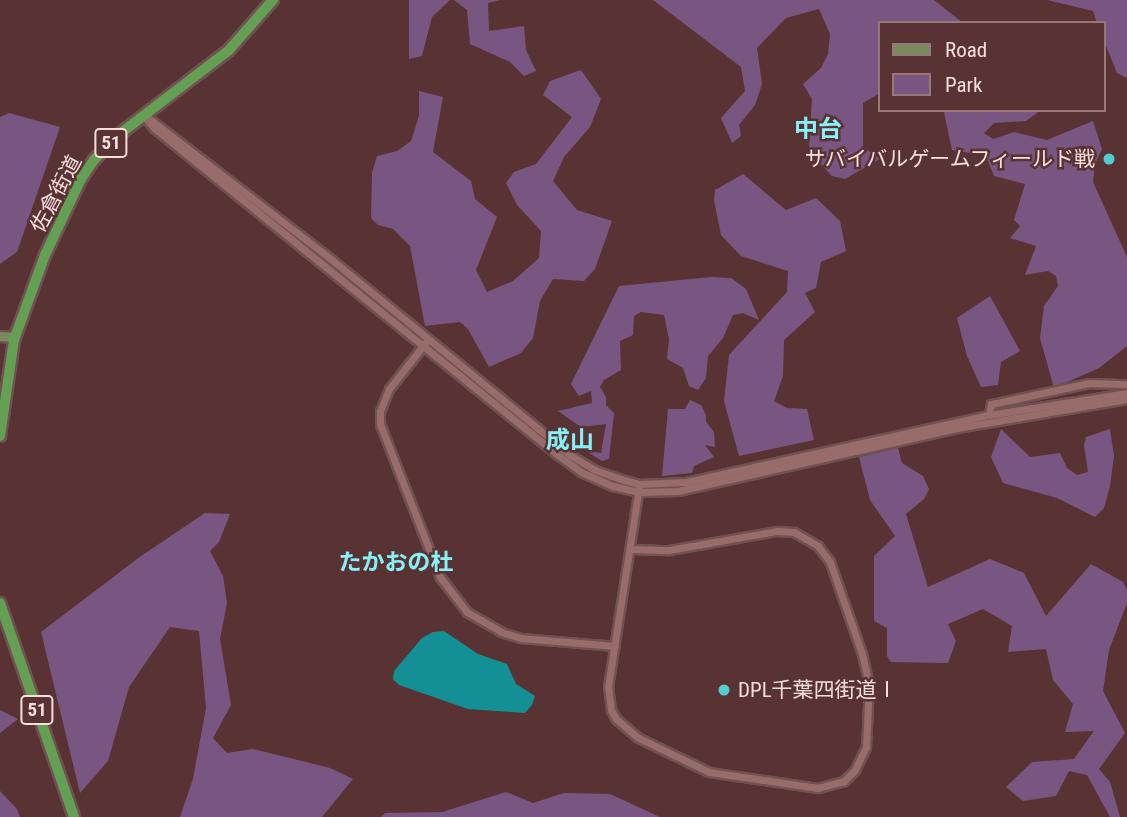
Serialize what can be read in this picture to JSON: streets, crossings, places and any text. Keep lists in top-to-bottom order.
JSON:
{
  "streets": {
    "highway": ["51", "佐倉街道"]
  },
  "districts": ["中台", "成山", "たかおの杜"],
  "places": ["サバイバルゲームフィールド戦", "DPL千葉四街道Ⅰ"],
  "legend": ["Road", "Park"]
}
